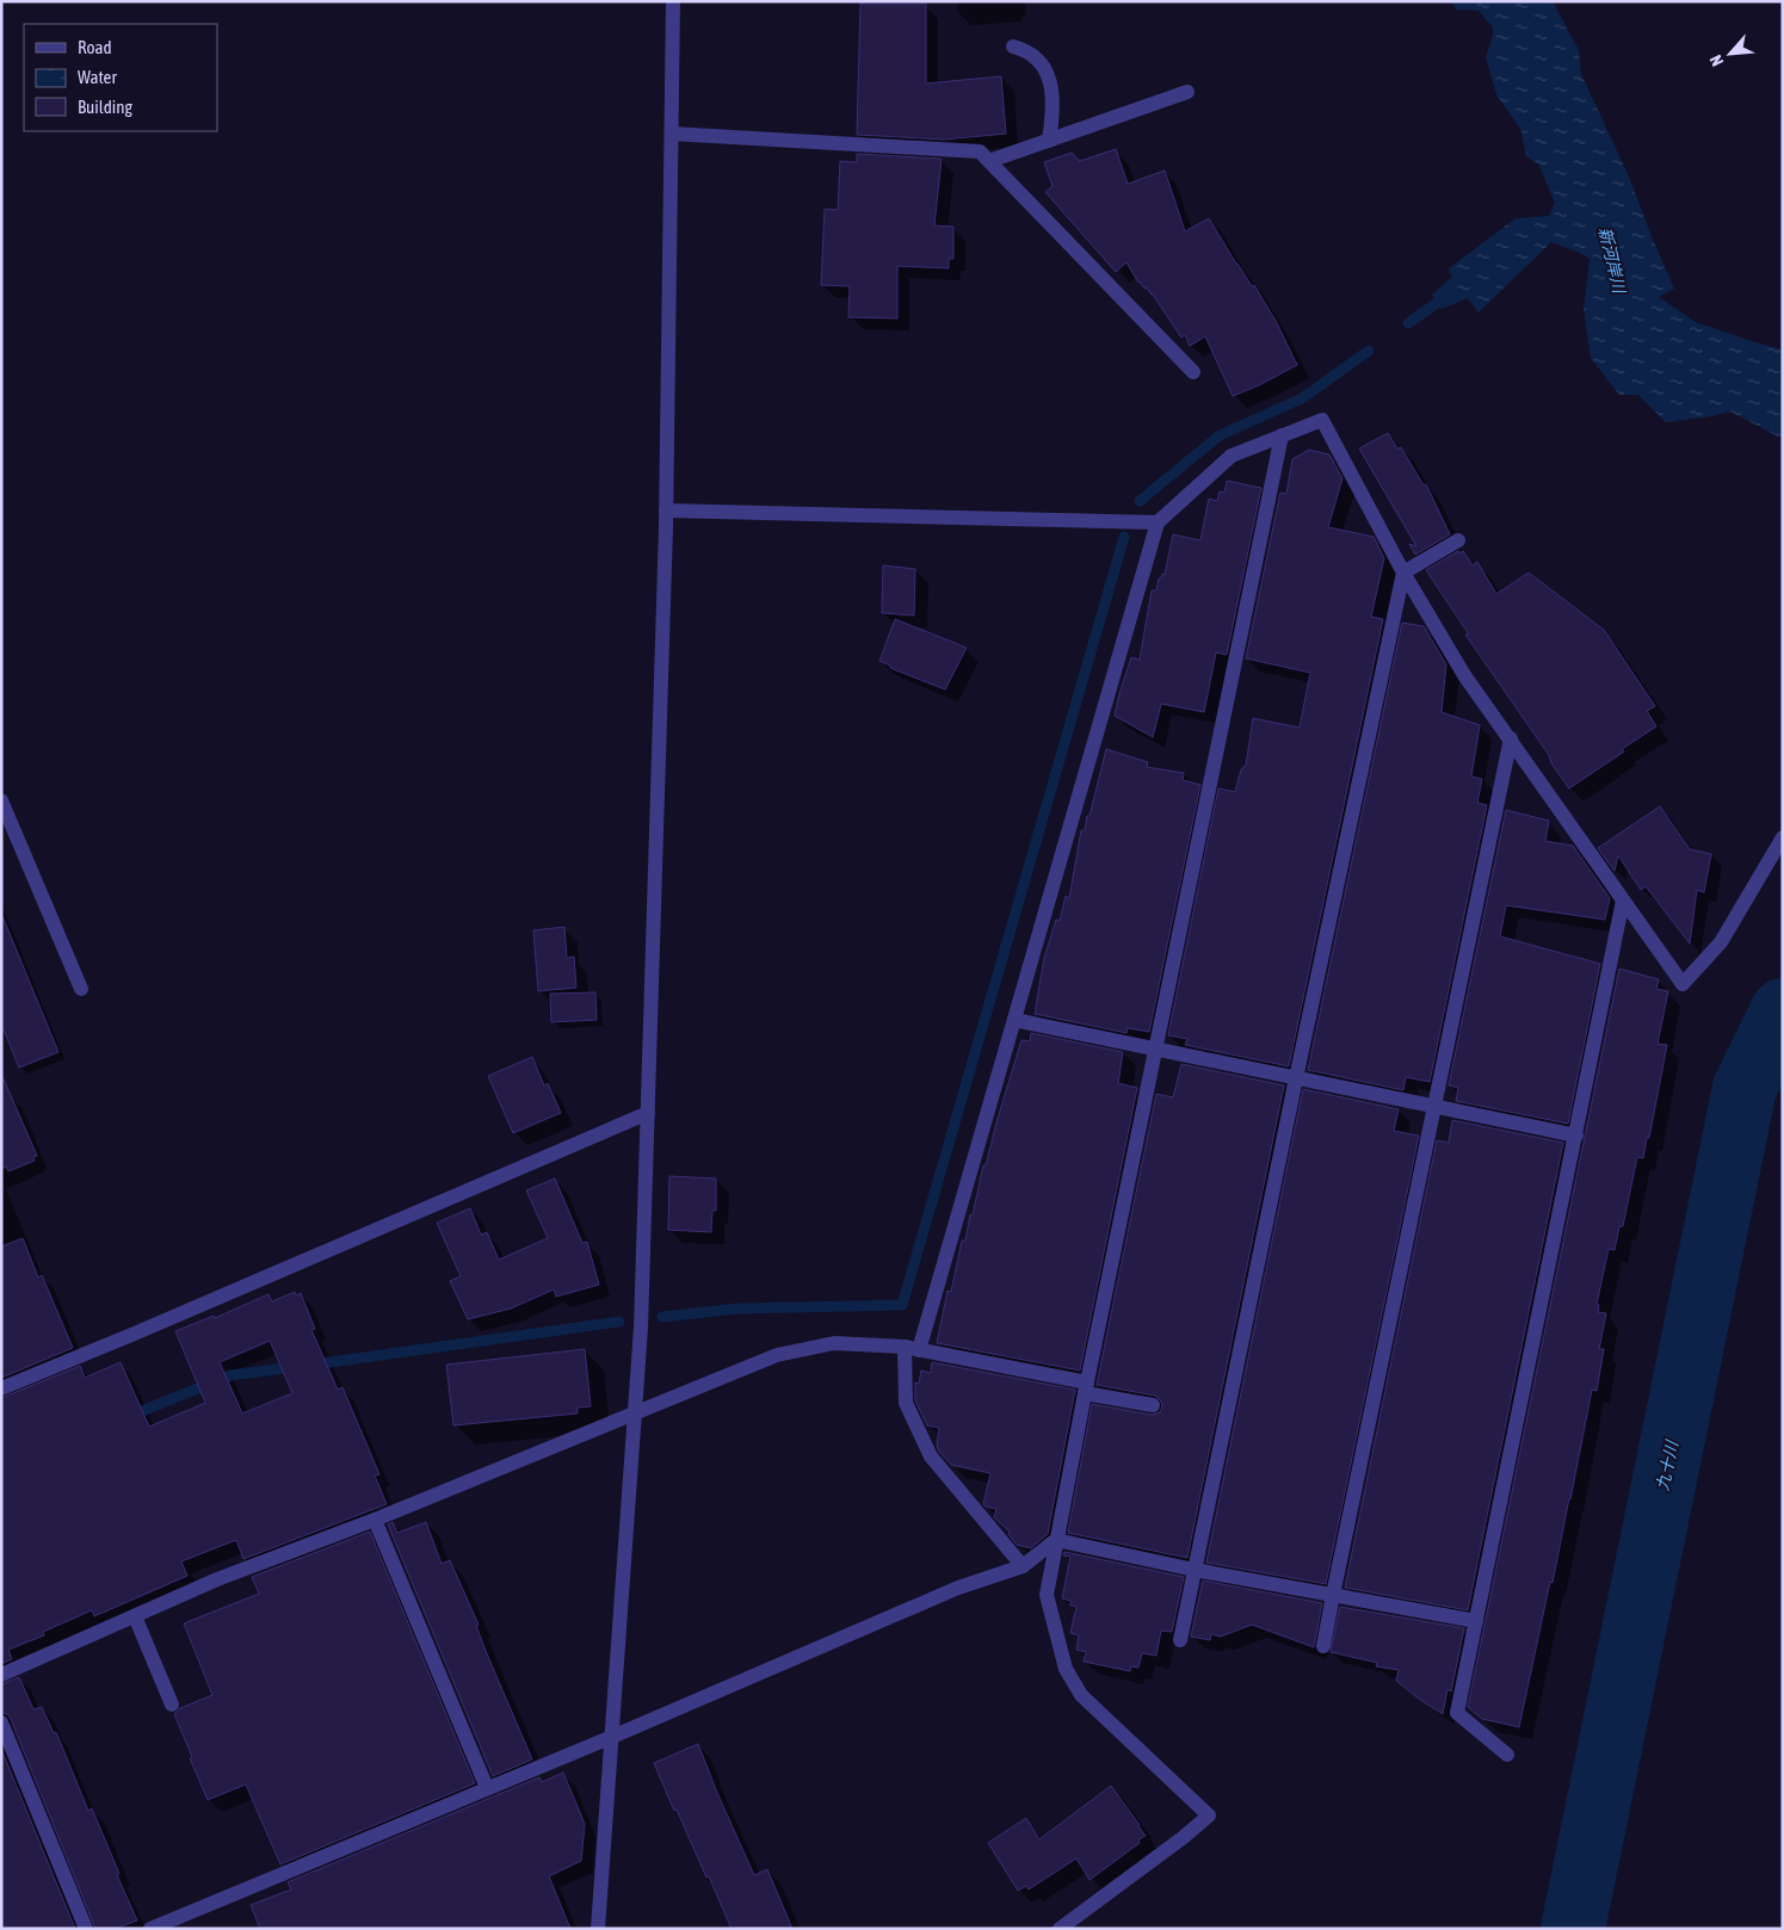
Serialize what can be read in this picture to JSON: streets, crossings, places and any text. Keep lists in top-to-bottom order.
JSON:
{
  "water": ["新河岸川", "九十川"],
  "legend": ["Road", "Water", "Building"],
  "north": "bottom left"
}
